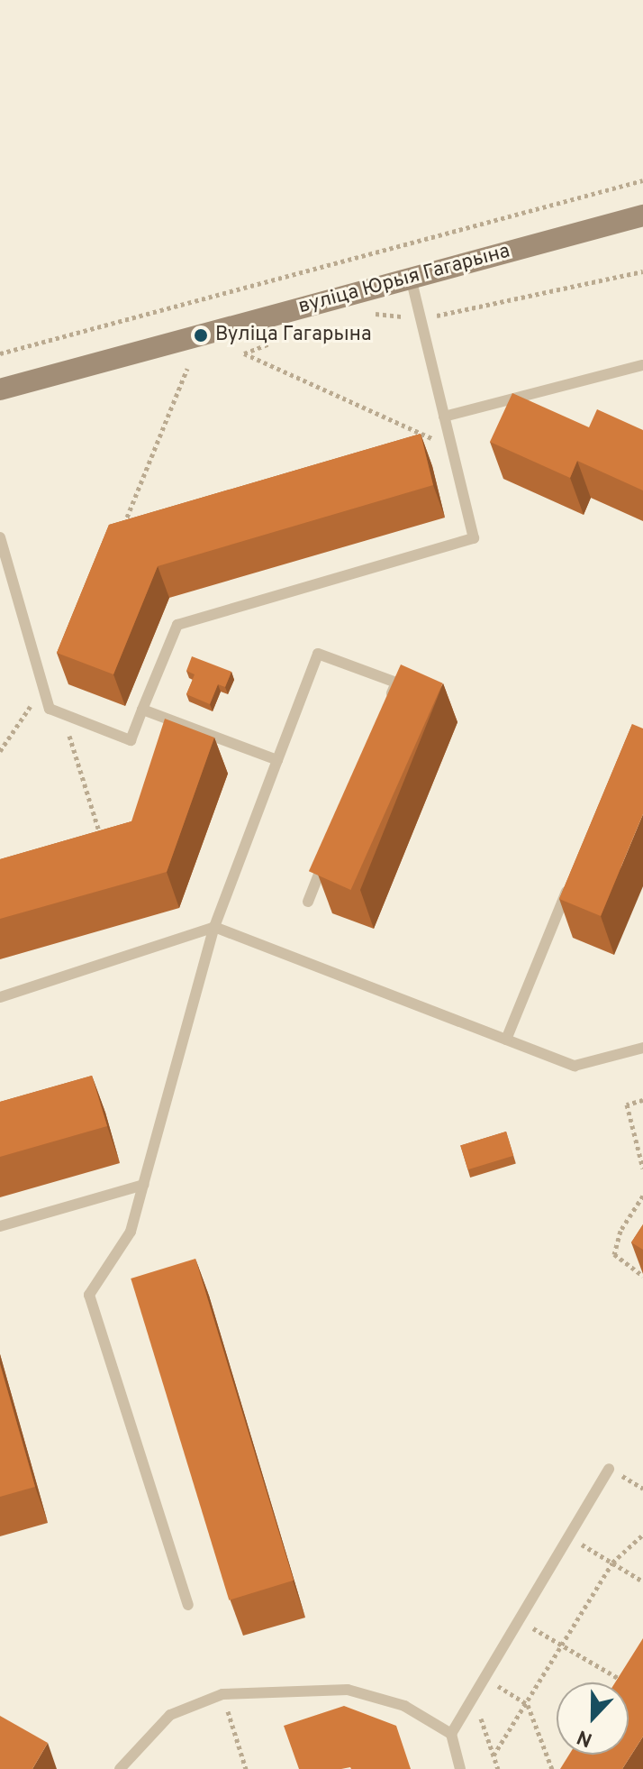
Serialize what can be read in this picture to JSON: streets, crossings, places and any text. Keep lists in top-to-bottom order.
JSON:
{
  "streets": {
    "main road": ["вуліца Юрыя Гагарына"]
  },
  "places": ["Вуліца Гагарына"],
  "north": "bottom"
}
